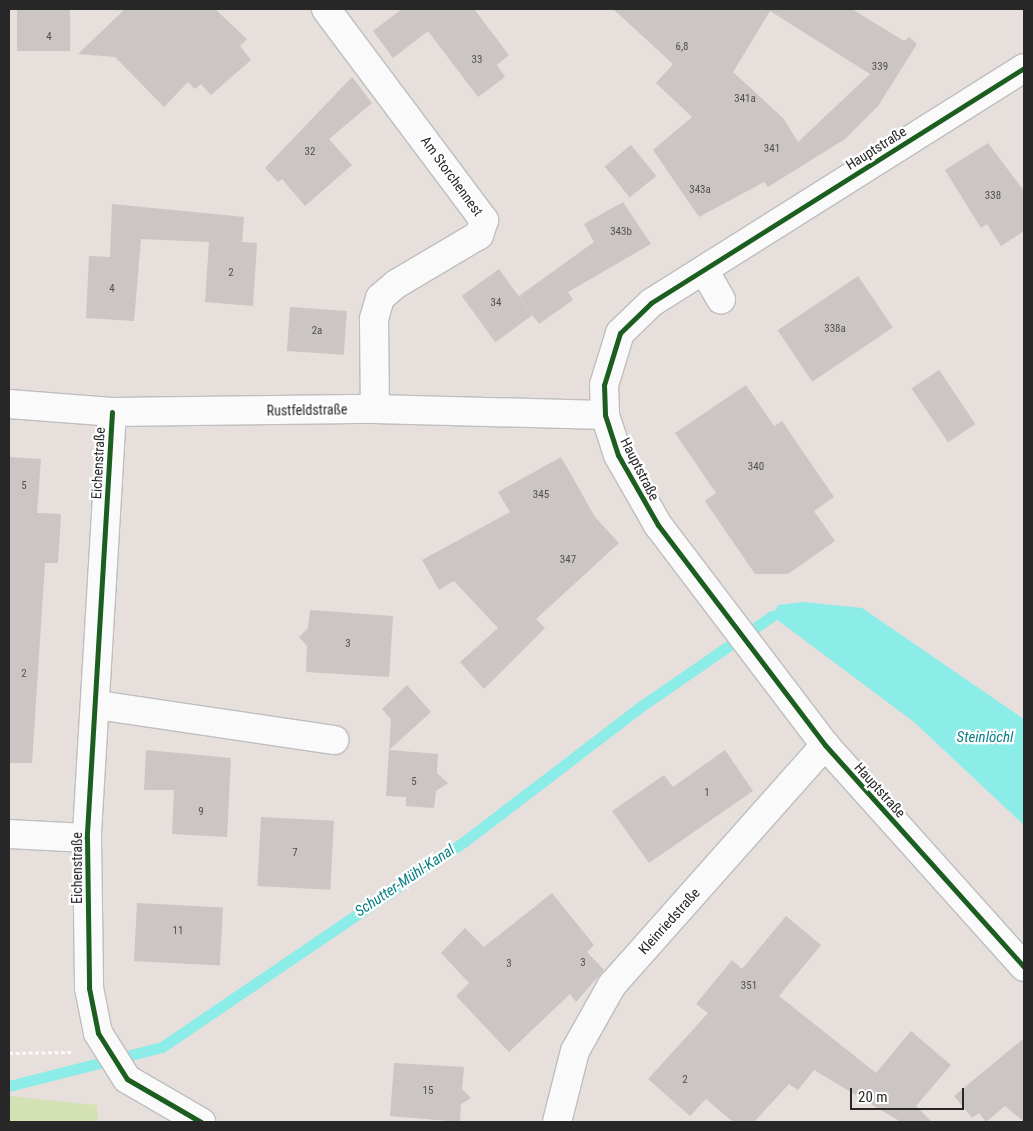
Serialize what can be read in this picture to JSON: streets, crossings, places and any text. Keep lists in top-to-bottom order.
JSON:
{
  "streets": {
    "street": [
      "Hauptstraße",
      "Am Storchennest",
      "Rustfeldstraße",
      "Eichenstraße",
      "Kleinriedstraße"
    ]
  },
  "crossings": [
    ["Hauptstraße", "Rustfeldstraße"],
    ["Hauptstraße", "Kleinriedstraße"],
    ["Am Storchennest", "Rustfeldstraße"],
    ["Rustfeldstraße", "Eichenstraße"]
  ],
  "water": ["Steinlöchl", "Schutter-Mühl-Kanal"],
  "house_numbers": [
    "4",
    "6,8",
    "33",
    "339",
    "341a",
    "341",
    "32",
    "343a",
    "338",
    "343b",
    "2",
    "4",
    "34",
    "338a",
    "2a",
    "340",
    "5",
    "345",
    "347",
    "3",
    "2",
    "5",
    "1",
    "9",
    "7",
    "11",
    "3",
    "3",
    "351",
    "2",
    "15"
  ],
  "scale_bar": "20 m"
}
